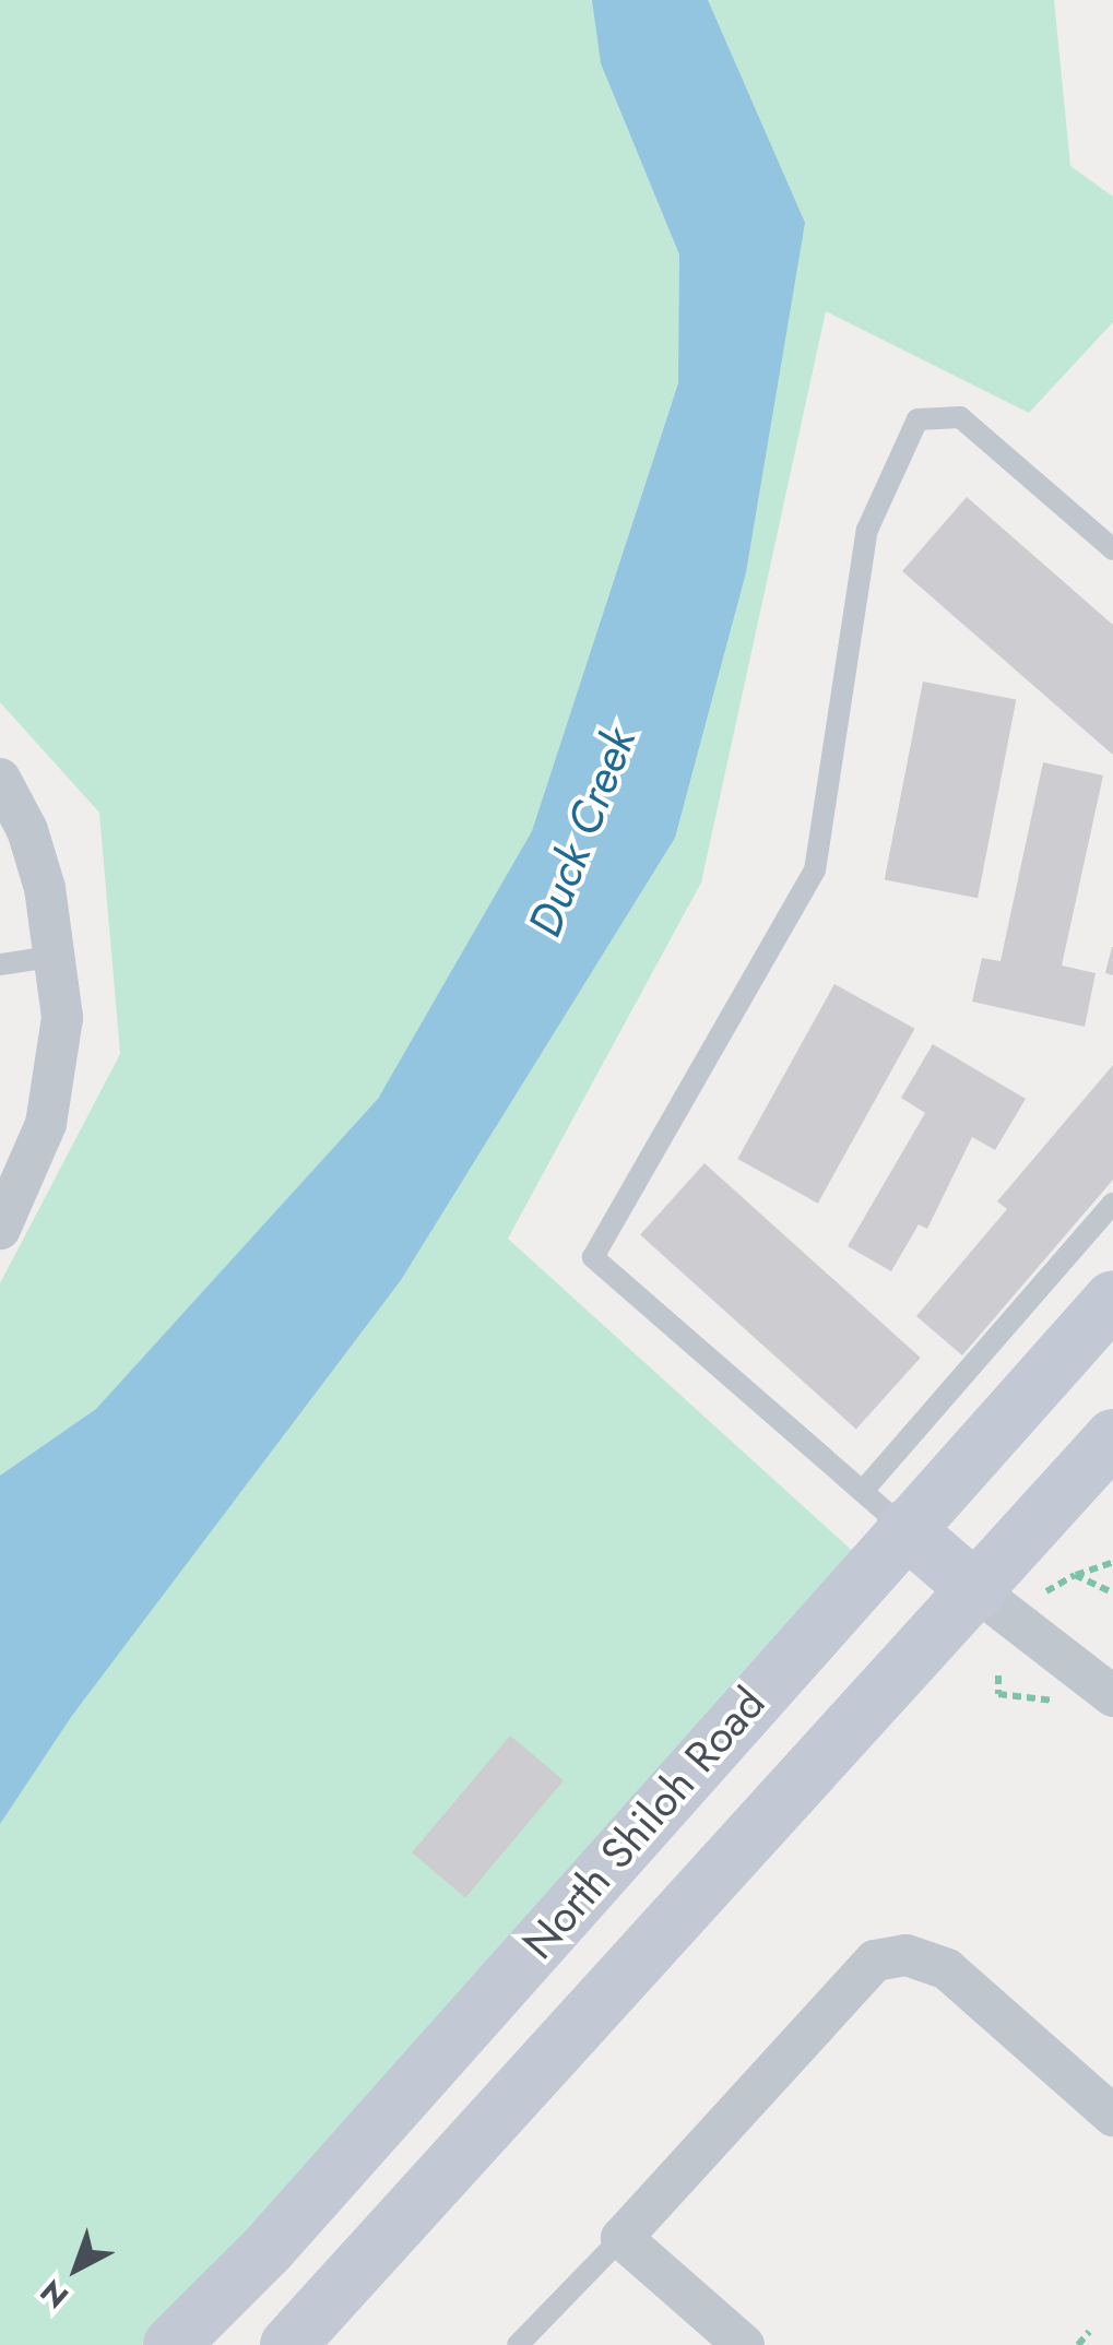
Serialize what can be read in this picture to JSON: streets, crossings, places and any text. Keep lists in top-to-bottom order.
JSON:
{
  "streets": {
    "main road": ["North Shiloh Road"]
  },
  "water": ["Duck Creek"],
  "north": "bottom left"
}
